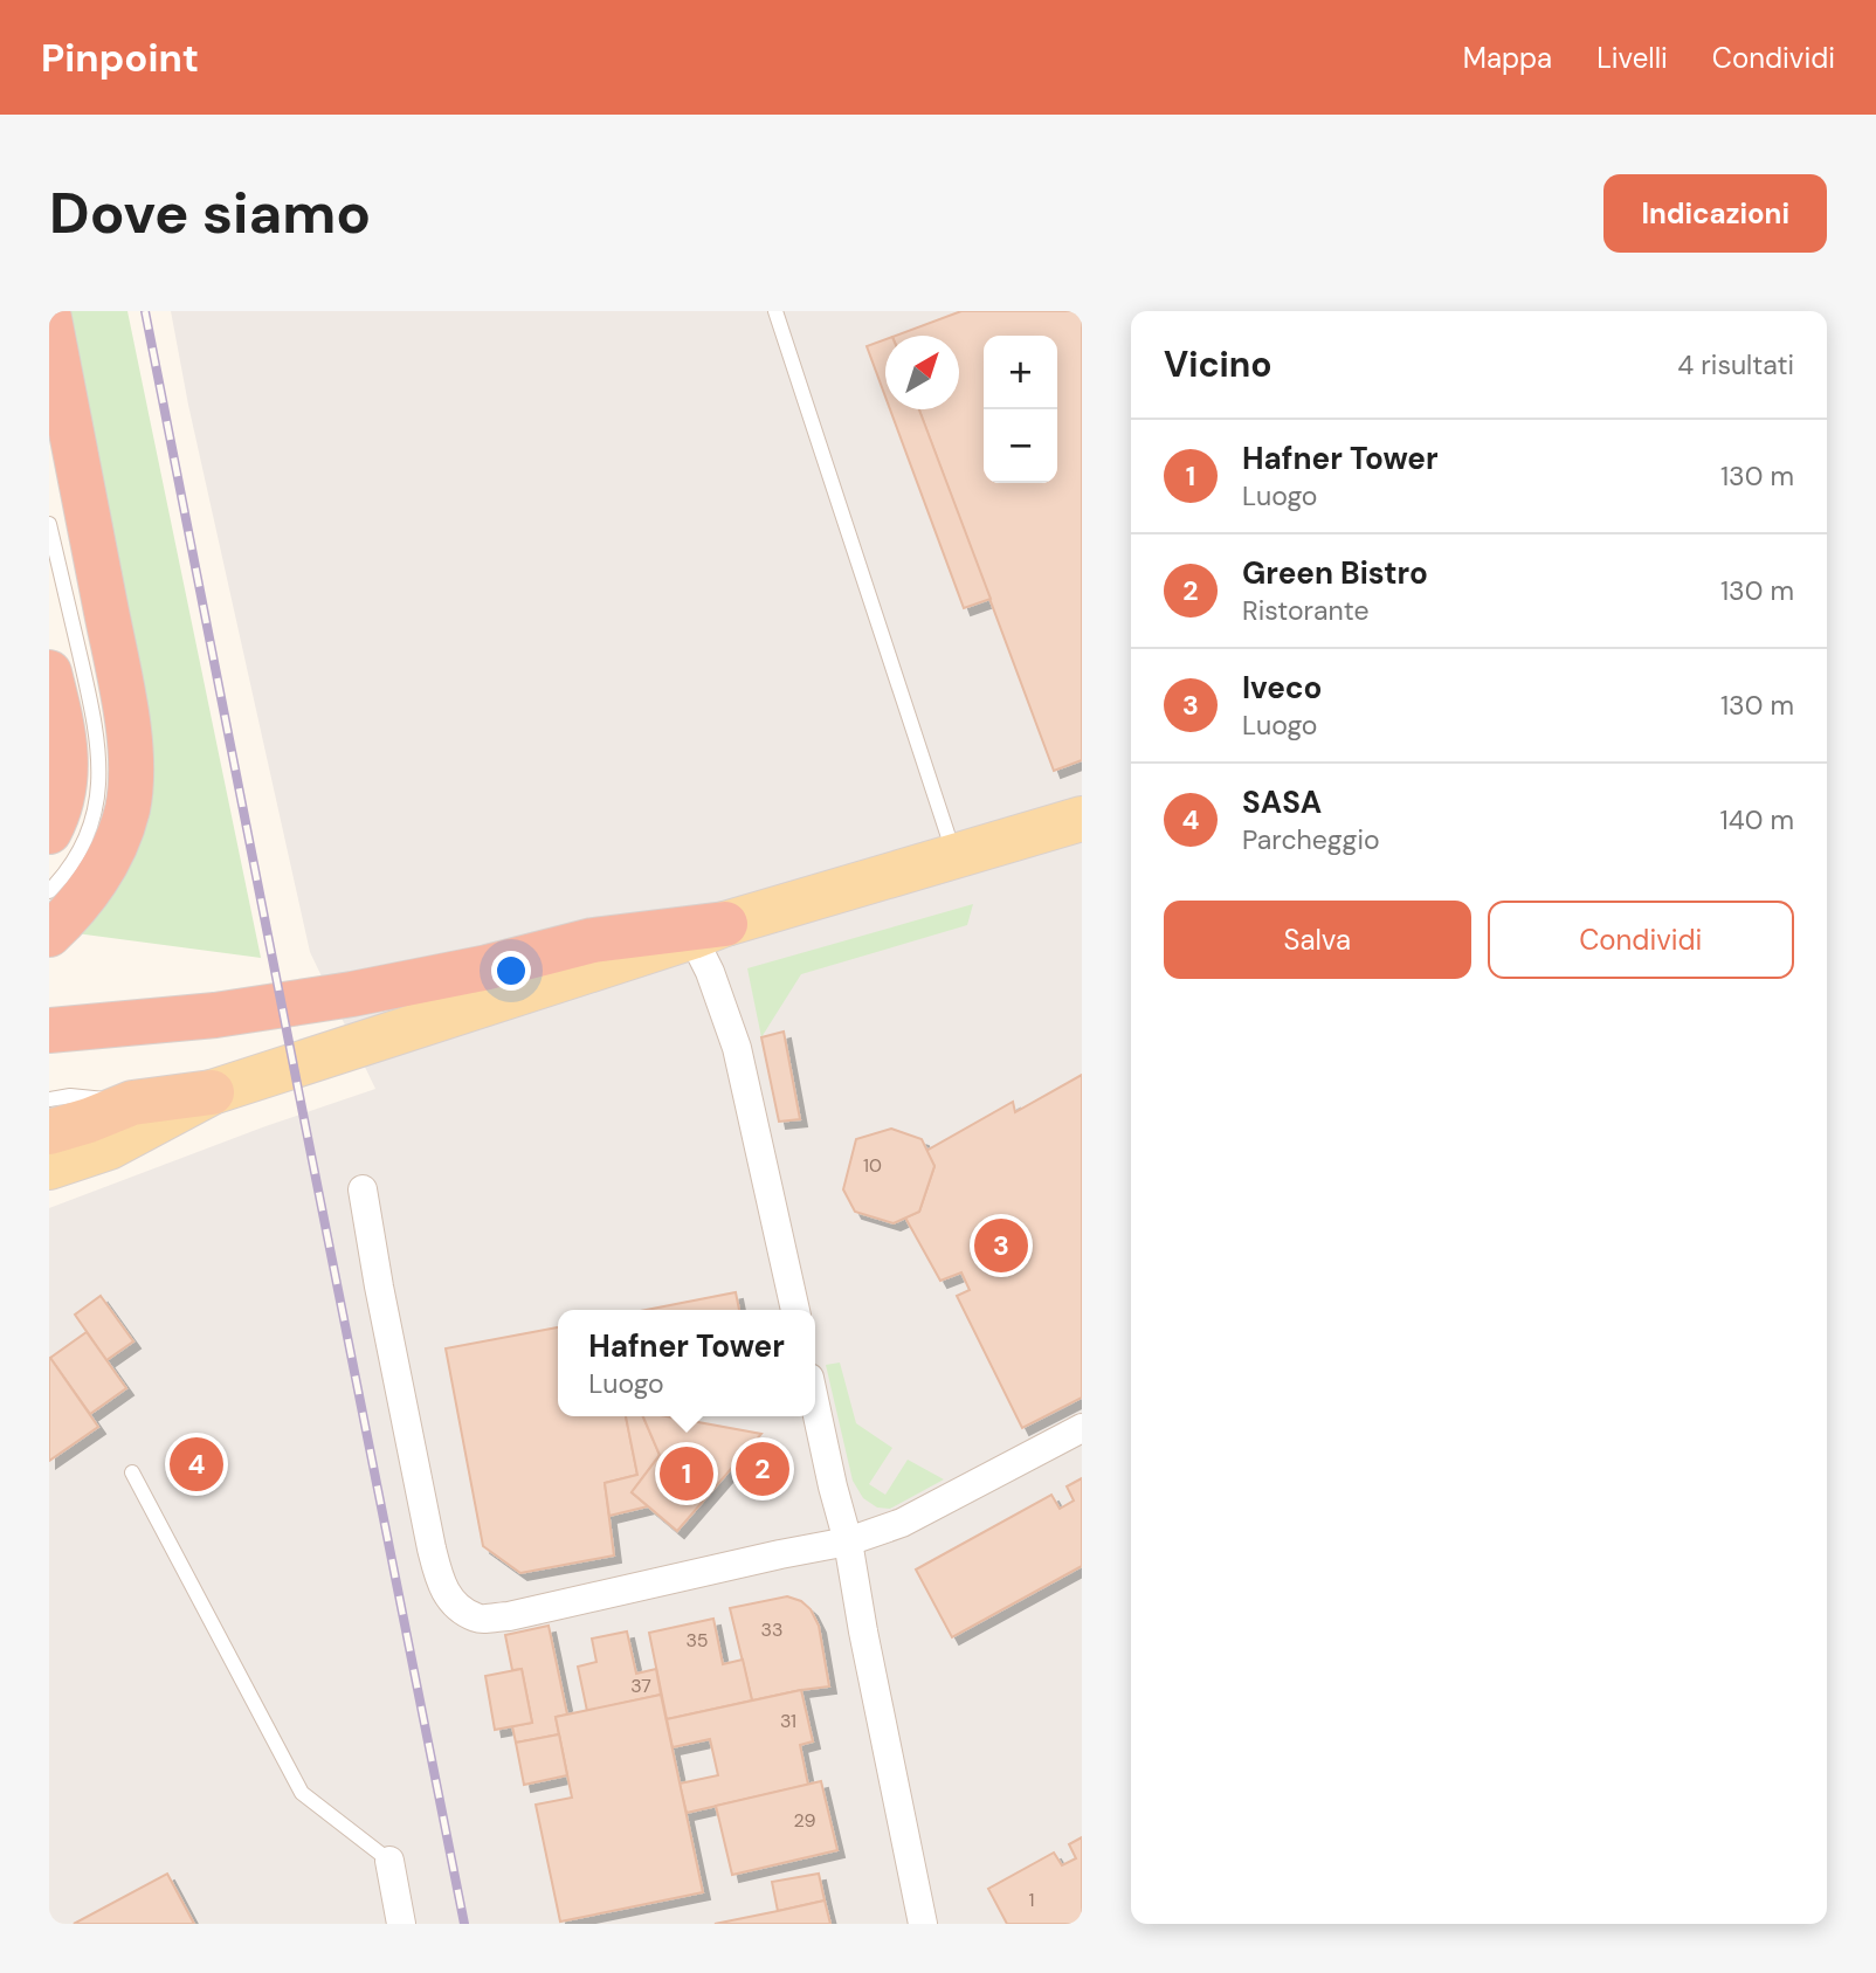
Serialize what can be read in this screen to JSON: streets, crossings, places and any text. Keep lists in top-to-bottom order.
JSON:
{
  "house_numbers": [
    "10",
    "33",
    "35",
    "37",
    "31",
    "29",
    "1"
  ],
  "north": "top right",
  "page": {
    "header": "Pinpoint",
    "nav": ["Mappa", "Livelli", "Condividi"],
    "buttons": [
      "Indicazioni",
      ["Salva", "Condividi"]
    ],
    "title": "Dove siamo",
    "heading": ["Vicino", "4 risultati"],
    "map_buttons": ["+", "−"],
    "list": [
      {
        "mark": "1",
        "name": "Hafner Tower",
        "note": "Luogo",
        "value": "130 m"
      },
      {
        "mark": "2",
        "name": "Green Bistro",
        "note": "Ristorante",
        "value": "130 m"
      },
      {
        "mark": "3",
        "name": "Iveco",
        "note": "Luogo",
        "value": "130 m"
      },
      {
        "mark": "4",
        "name": "SASA",
        "note": "Parcheggio",
        "value": "140 m"
      }
    ],
    "pins": [
      "3",
      "4",
      "2",
      "1"
    ],
    "popup": ["Hafner Tower", "Luogo"]
  }
}
